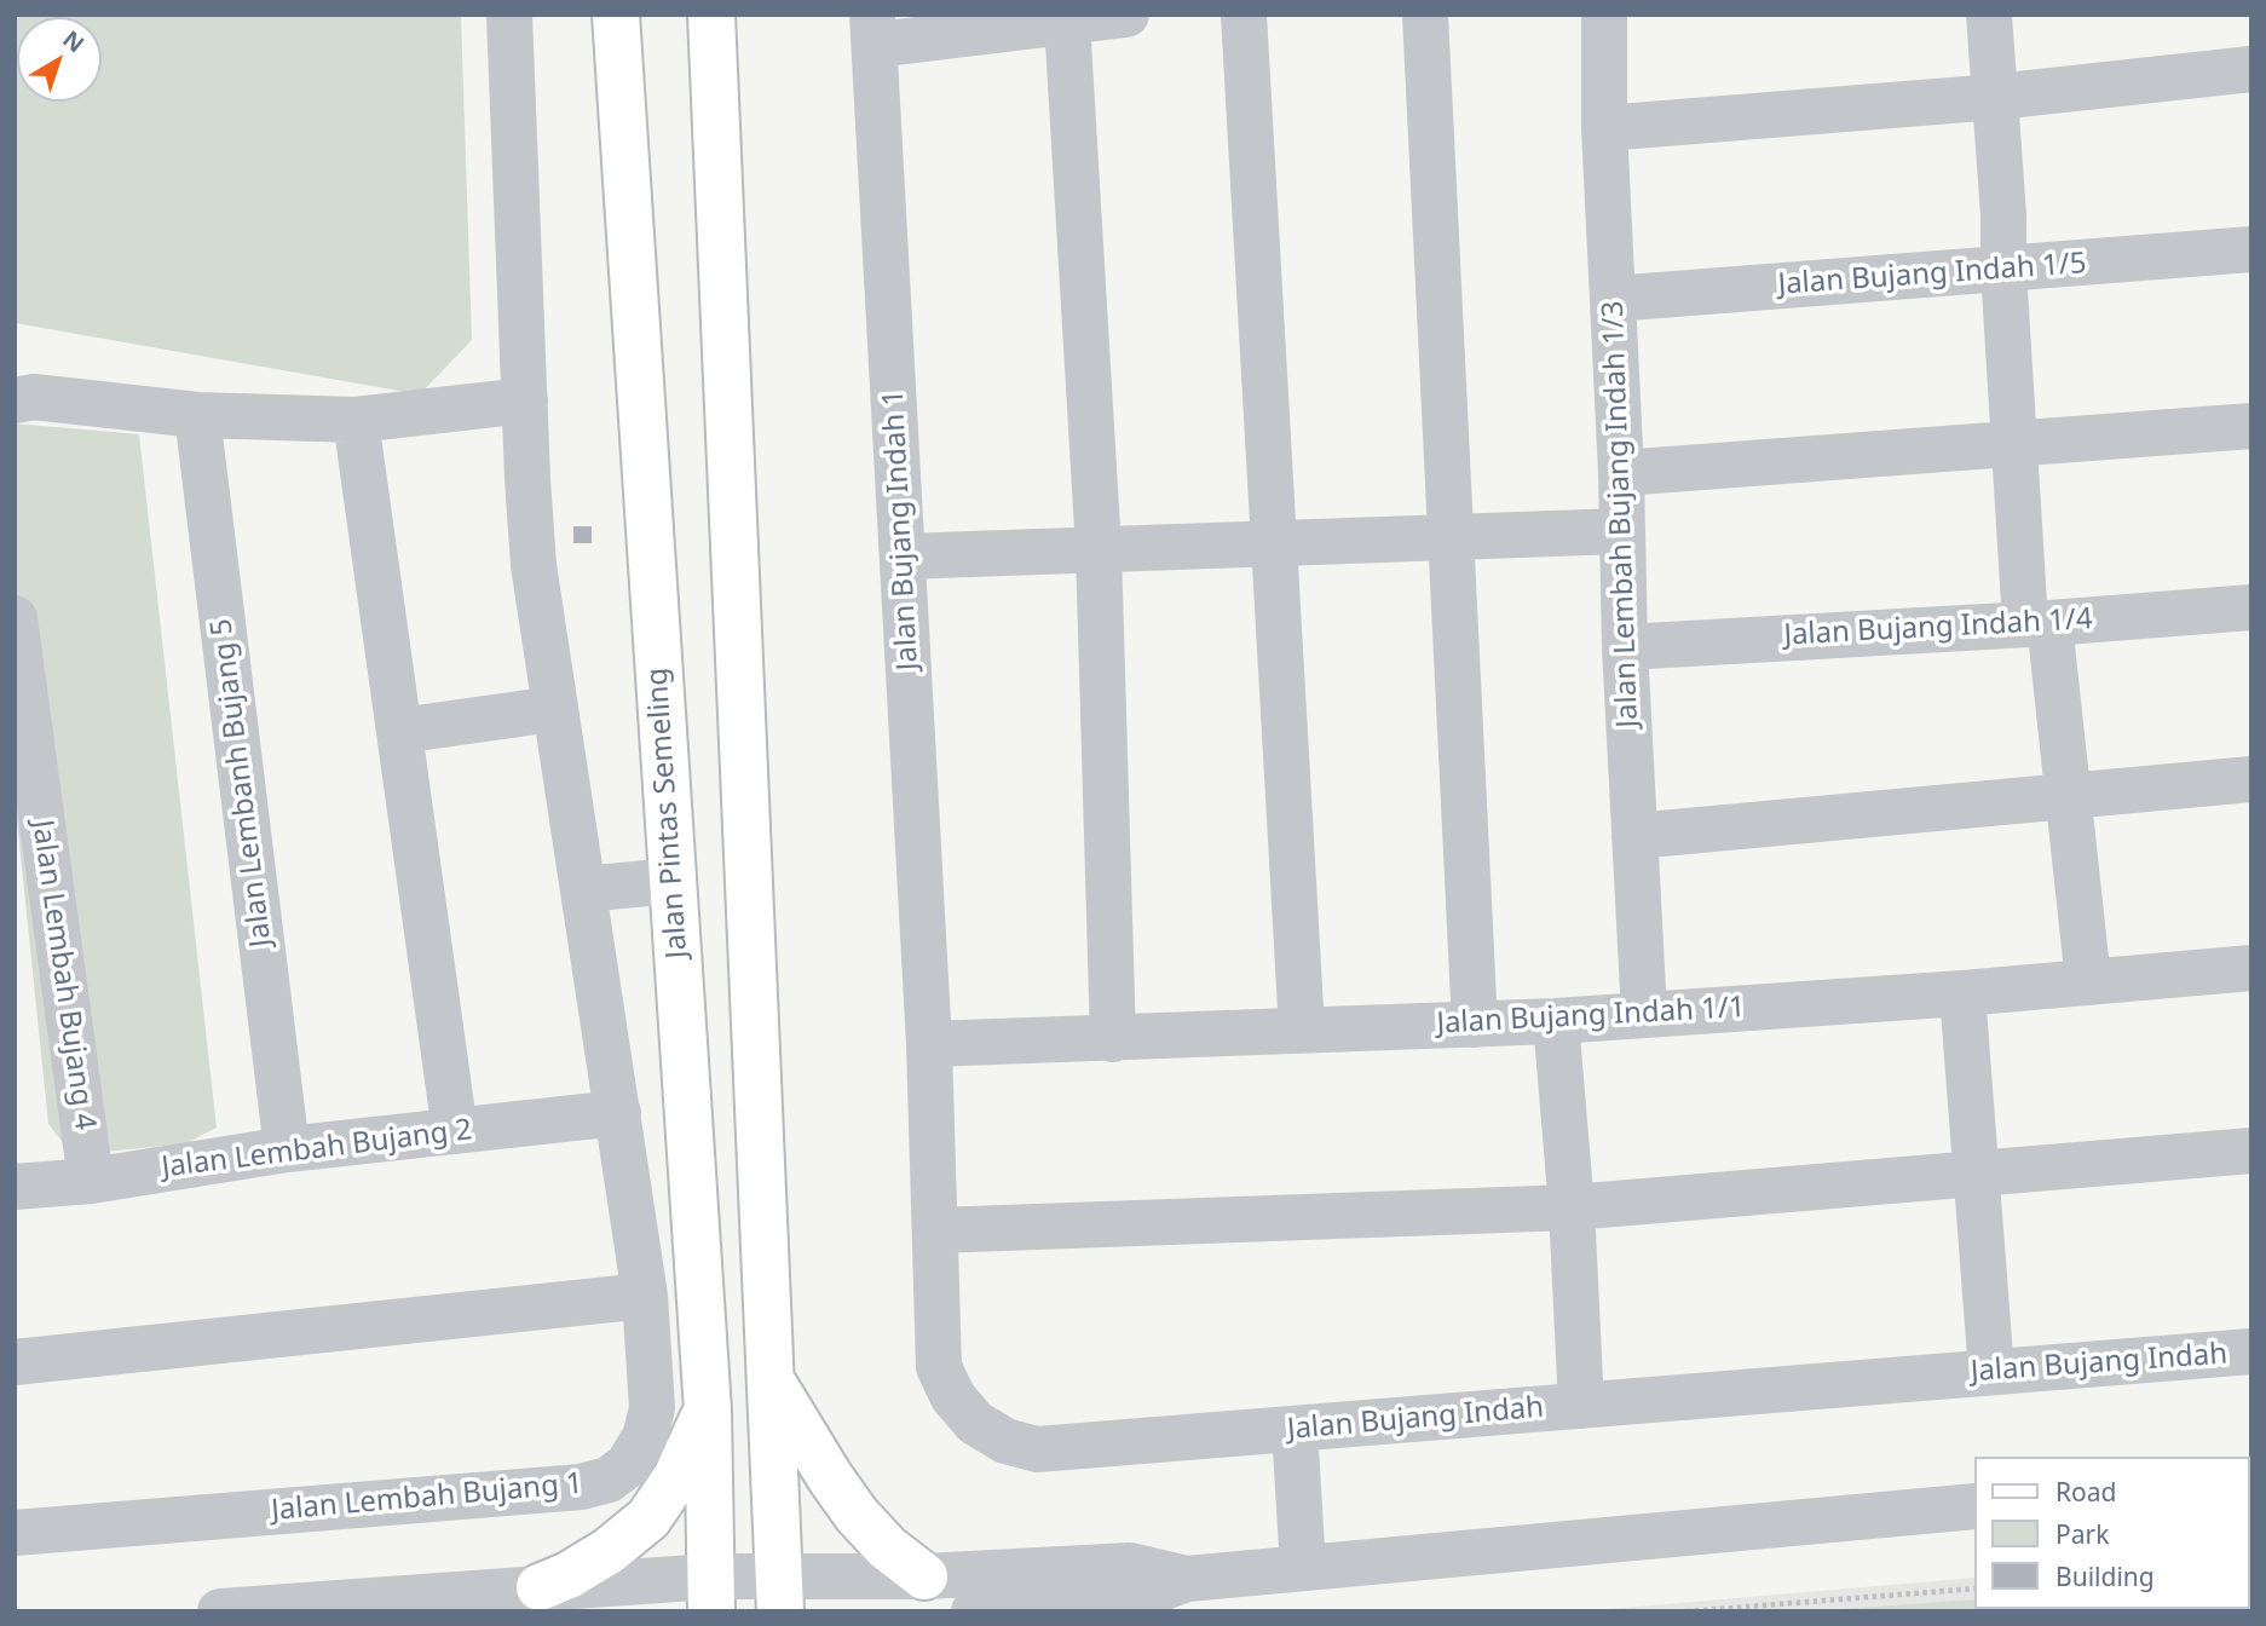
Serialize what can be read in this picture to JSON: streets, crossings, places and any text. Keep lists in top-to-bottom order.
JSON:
{
  "streets": {
    "main road": ["Jalan Pintas Semeling"],
    "street": [
      "Jalan Bujang Indah 1/5",
      "Jalan Lembah Bujang Indah 1/3",
      "Jalan Bujang Indah 1",
      "Jalan Bujang Indah 1/4",
      "Jalan Lembanh Bujang 5",
      "Jalan Lembah Bujang 4",
      "Jalan Bujang Indah 1/1",
      "Jalan Lembah Bujang 2",
      "Jalan Bujang Indah",
      "Jalan Lembah Bujang 1"
    ]
  },
  "crossings": [
    ["Jalan Bujang Indah 1/5", "Jalan Lembah Bujang Indah 1/3"],
    ["Jalan Lembah Bujang Indah 1/3", "Jalan Bujang Indah 1/4"],
    ["Jalan Lembah Bujang Indah 1/3", "Jalan Bujang Indah 1/1"],
    ["Jalan Bujang Indah 1", "Jalan Bujang Indah 1/1"],
    ["Jalan Bujang Indah 1", "Jalan Bujang Indah"],
    ["Jalan Lembanh Bujang 5", "Jalan Lembah Bujang 2"],
    ["Jalan Lembah Bujang 4", "Jalan Lembah Bujang 2"],
    ["Jalan Bujang Indah 1/1", "Jalan Bujang Indah"],
    ["Jalan Lembah Bujang 2", "Jalan Lembah Bujang 1"]
  ],
  "legend": ["Road", "Park", "Building"],
  "north": "top right"
}
